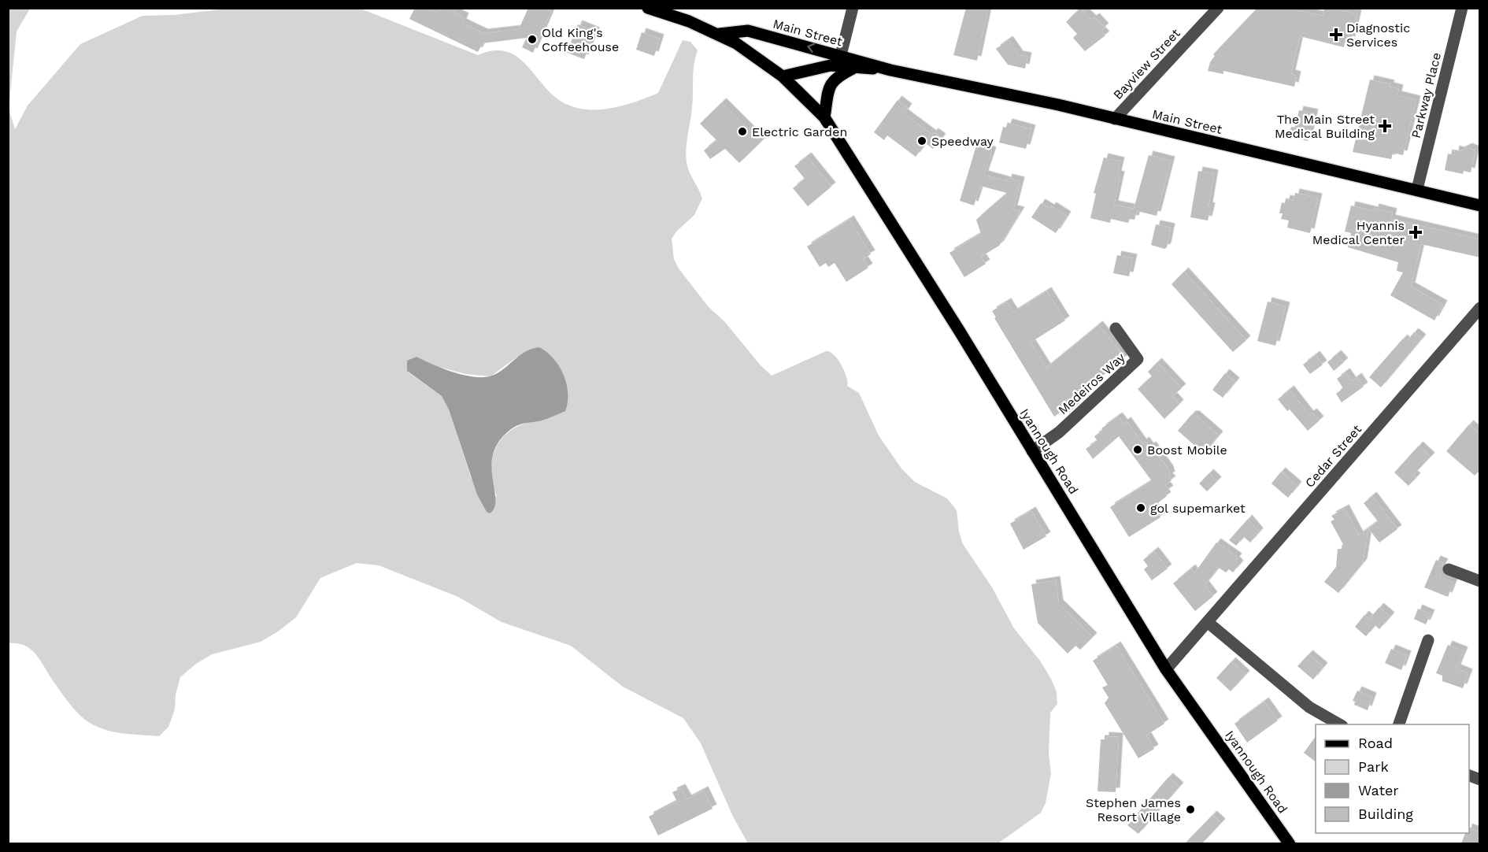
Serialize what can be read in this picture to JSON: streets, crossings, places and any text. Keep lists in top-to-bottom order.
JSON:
{
  "streets": {
    "main road": ["Main Street", "Iyannough Road"],
    "street": [
      "Bayview Street",
      "Parkway Place",
      "Medeiros Way",
      "Cedar Street"
    ]
  },
  "crossings": [
    ["Main Street", "Bayview Street"],
    ["Main Street", "Parkway Place"],
    ["Main Street", "Iyannough Road"],
    ["Medeiros Way", "Iyannough Road"],
    ["Iyannough Road", "Cedar Street"]
  ],
  "places": {
    "health": ["Diagnostic Services", "The Main Street Medical Building", "Hyannis Medical Center"],
    "other": [
      "Old King's Coffeehouse",
      "Electric Garden",
      "Speedway",
      "Boost Mobile",
      "gol supemarket",
      "Stephen James Resort Village"
    ]
  },
  "legend": [
    "Road",
    "Park",
    "Water",
    "Building"
  ]
}
